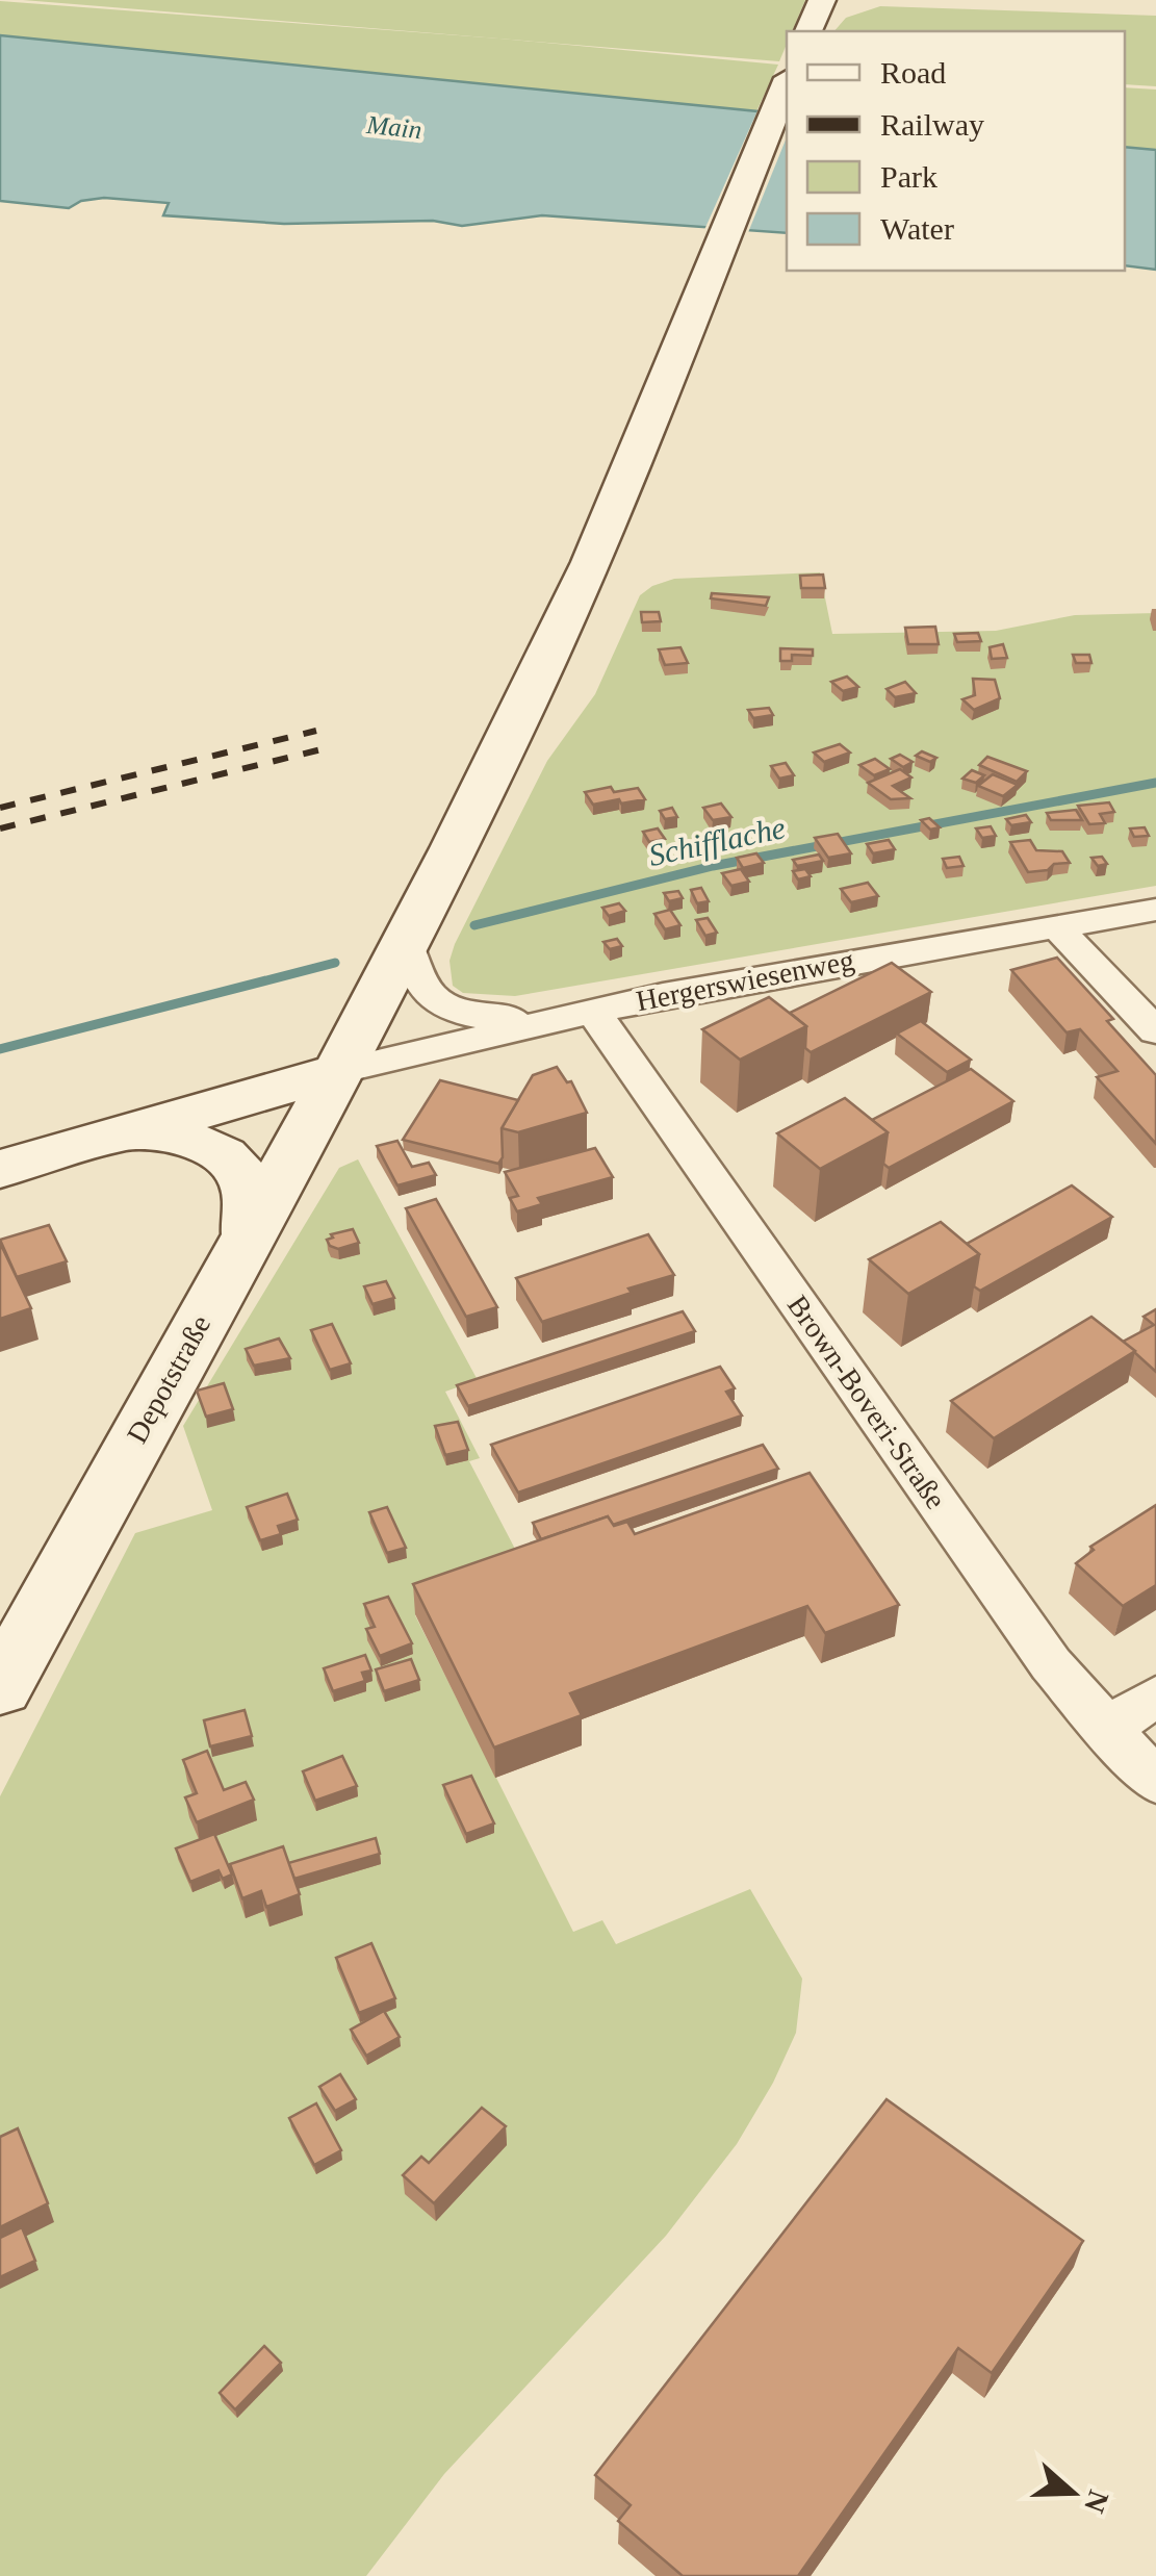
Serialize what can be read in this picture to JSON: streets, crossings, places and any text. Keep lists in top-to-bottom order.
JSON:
{
  "streets": {
    "main road": ["Depotstraße"],
    "street": ["Hergerswiesenweg", "Brown-Boveri-Straße"]
  },
  "crossings": [
    ["Hergerswiesenweg", "Depotstraße"],
    ["Hergerswiesenweg", "Brown-Boveri-Straße"]
  ],
  "water": ["Main", "Schifflache"],
  "legend": [
    "Road",
    "Railway",
    "Park",
    "Water"
  ],
  "north": "right"
}
